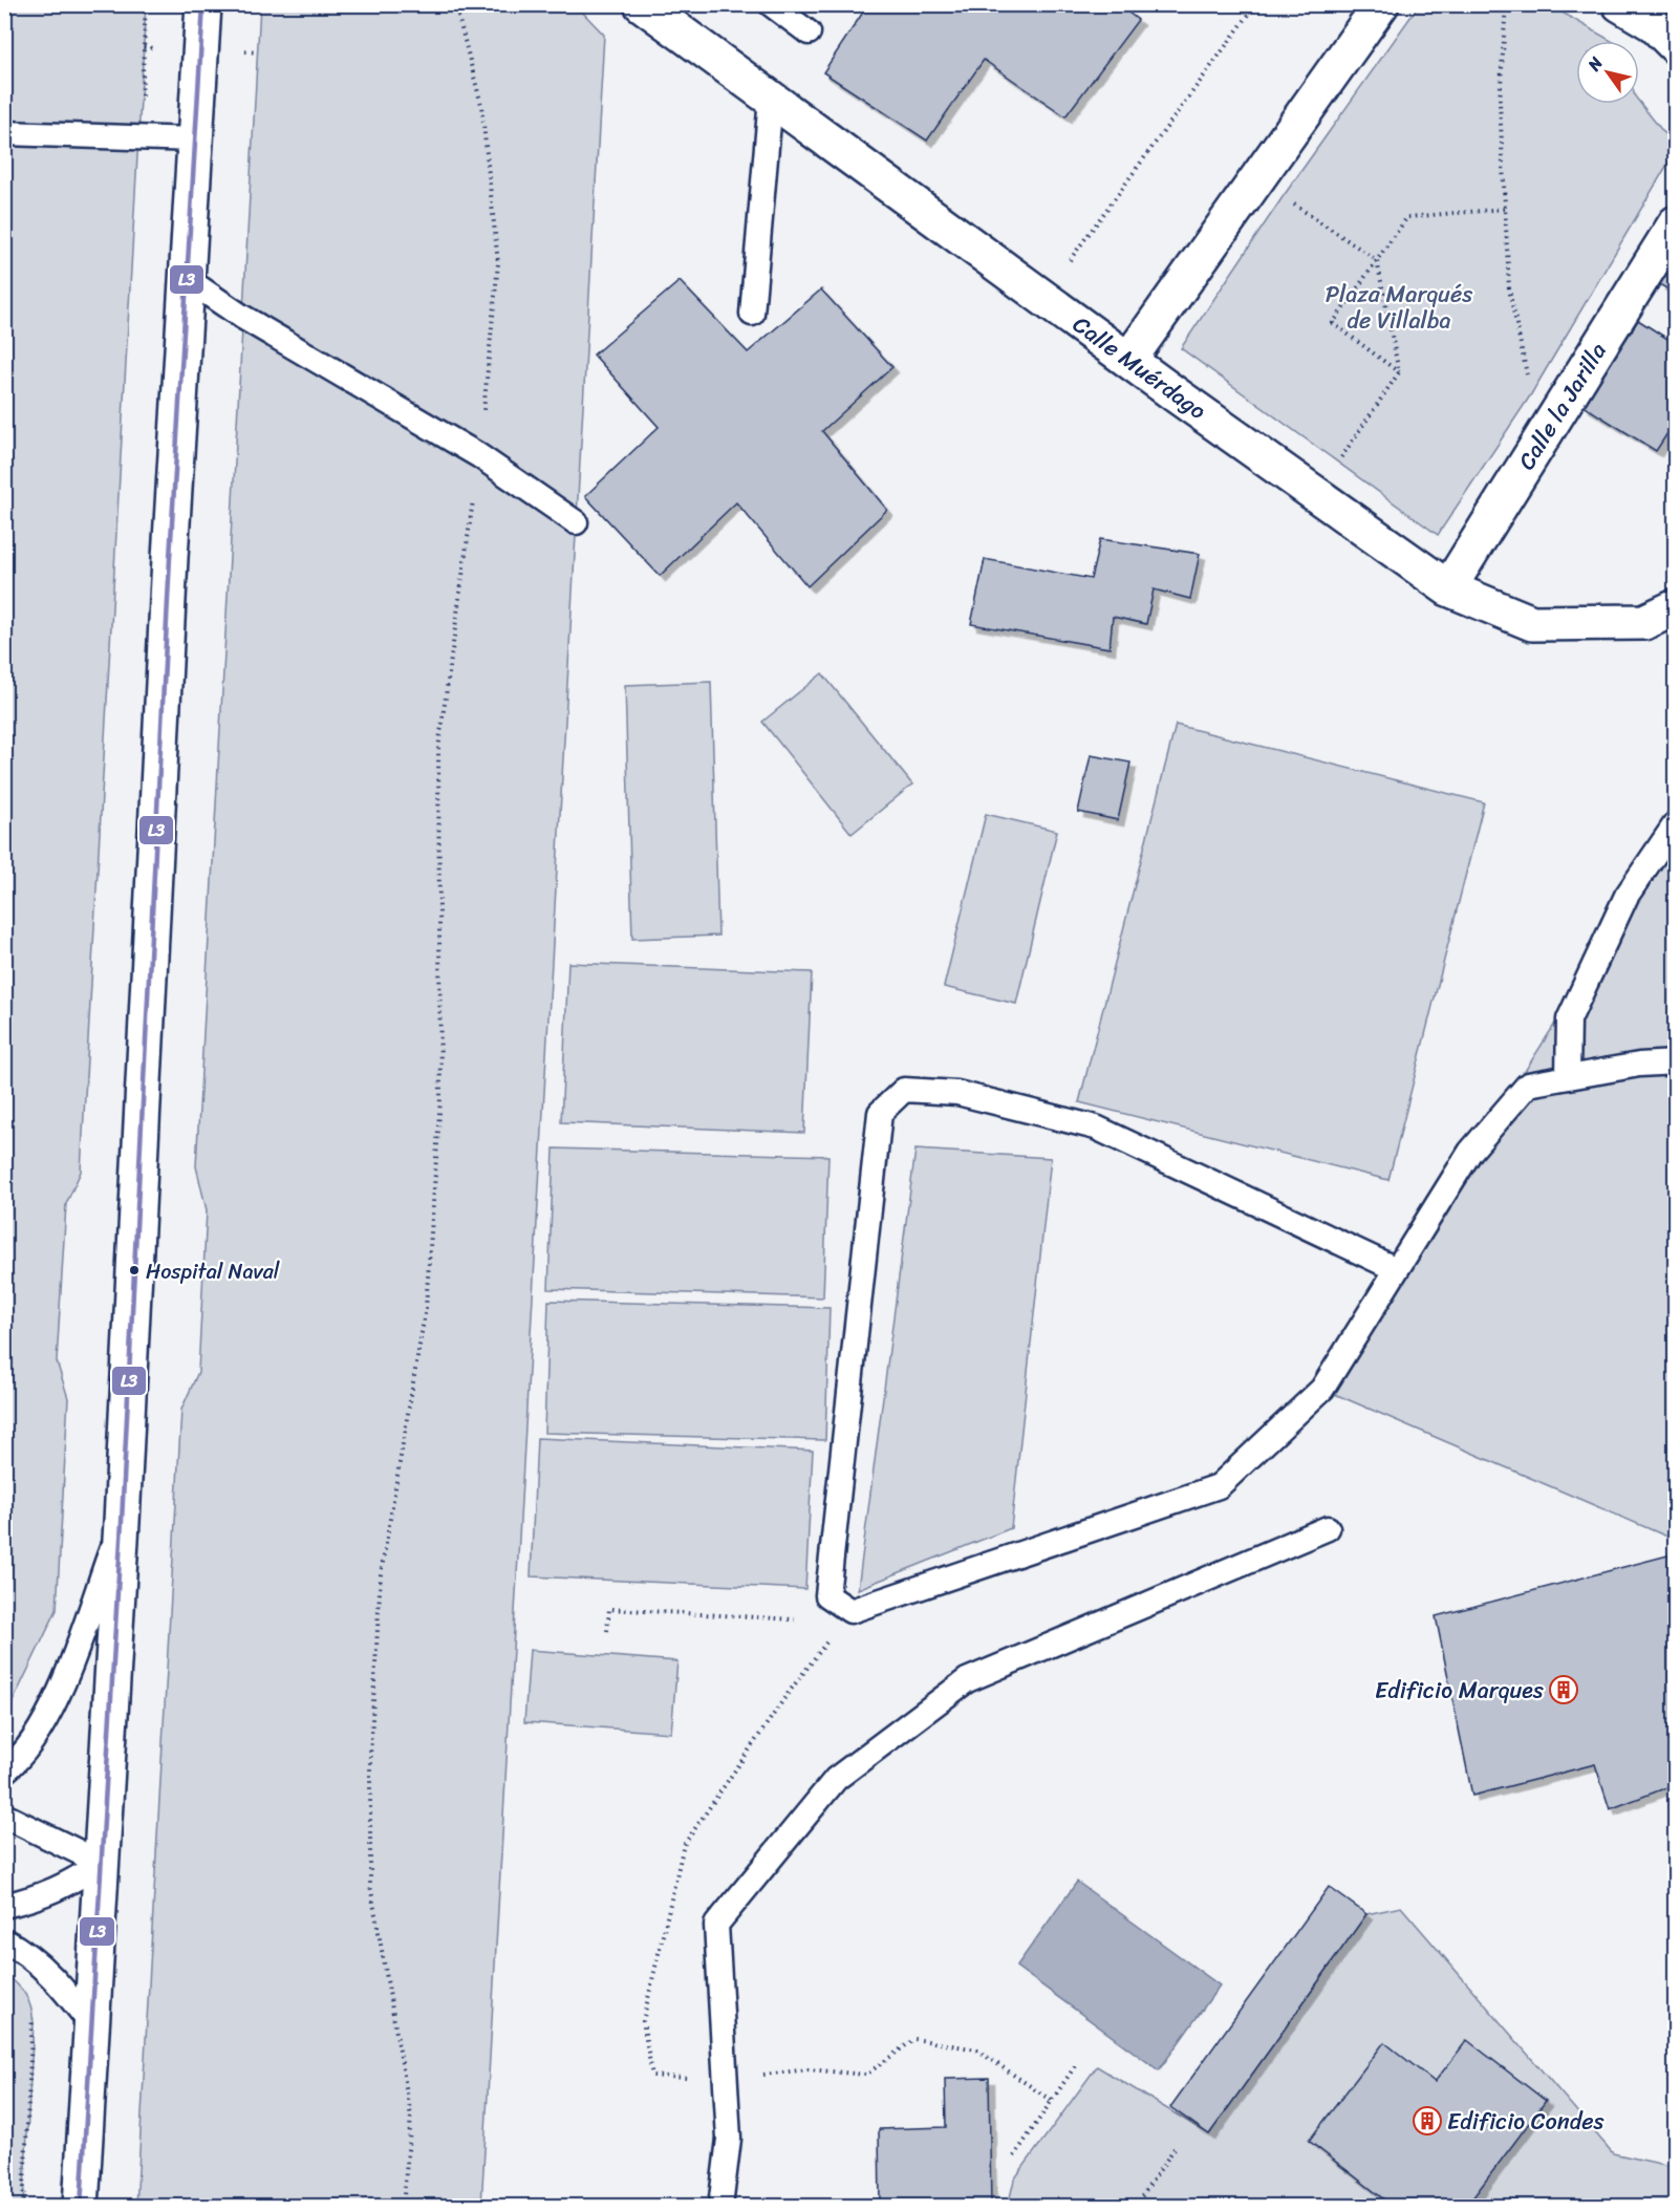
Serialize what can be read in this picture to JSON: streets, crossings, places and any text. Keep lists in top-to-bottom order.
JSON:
{
  "streets": {
    "main road": ["Calle Muérdago", "Calle la Jarilla"]
  },
  "crossings": [
    ["Calle Muérdago", "Calle la Jarilla"]
  ],
  "parks": ["Plaza Marqués de Villalba"],
  "places": {
    "other": ["Hospital Naval"],
    "building": ["Edificio Marques", "Edificio Condes"]
  },
  "lines": ["transit line L3"],
  "north": "top left"
}
